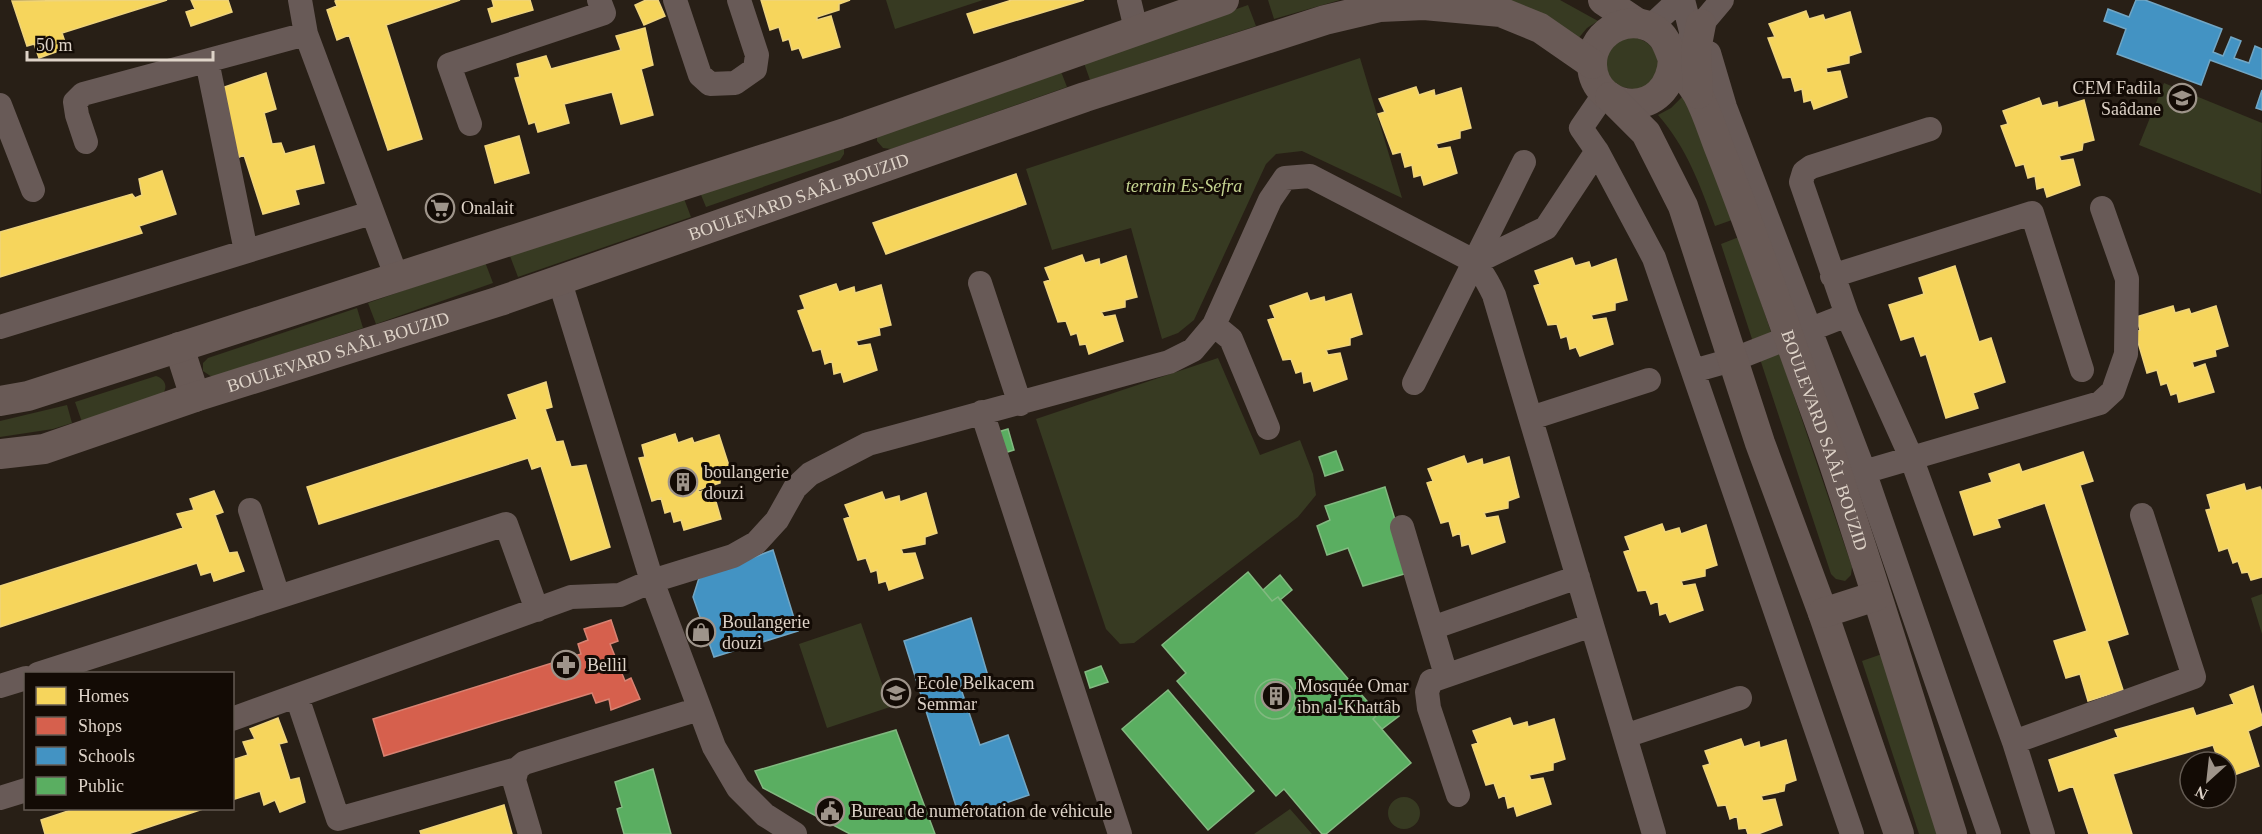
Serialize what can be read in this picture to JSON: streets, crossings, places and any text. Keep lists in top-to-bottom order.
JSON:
{
  "streets": {
    "main road": ["BOULEVARD SAÂL BOUZID"]
  },
  "parks": ["terrain Es-Sefra"],
  "places": {
    "school or university": ["CEM Fadila Saâdane", "Ecole Belkacem Semmar"],
    "supermarket": ["Onalait"],
    "building": ["boulangerie douzi", "Mosquée Omar ibn al-Khattâb"],
    "shop": ["Boulangerie douzi"],
    "pharmacy": ["Bellil"],
    "public building": ["Bureau de numérotation de véhicule"]
  },
  "legend": [
    "Homes",
    "Shops",
    "Schools",
    "Public"
  ],
  "scale_bar": "50 m",
  "north": "bottom left"
}
